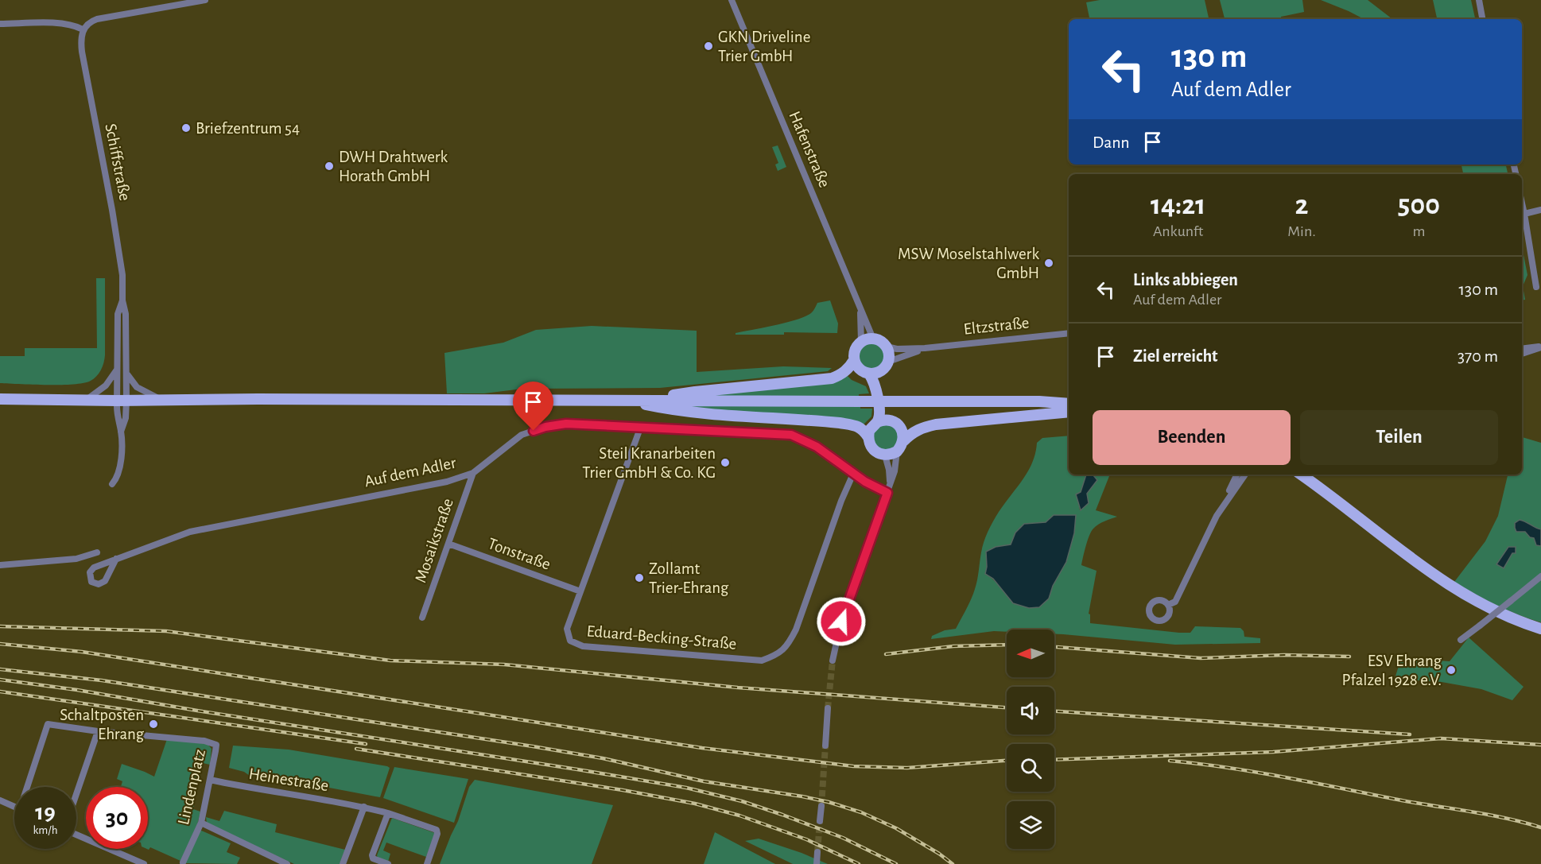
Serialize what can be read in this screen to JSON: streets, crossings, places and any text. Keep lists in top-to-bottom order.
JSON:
{
  "streets": {
    "street": [
      "Hafenstraße",
      "Schiffstraße",
      "Eltzstraße",
      "Auf dem Adler",
      "Mosaikstraße",
      "Tonstraße",
      "Eduard-Becking-Straße",
      "Heinestraße",
      "Lindenplatz"
    ]
  },
  "crossings": [
    ["Hafenstraße", "Eltzstraße"],
    ["Auf dem Adler", "Mosaikstraße"],
    ["Auf dem Adler", "Eduard-Becking-Straße"],
    ["Mosaikstraße", "Tonstraße"],
    ["Tonstraße", "Eduard-Becking-Straße"],
    ["Heinestraße", "Lindenplatz"]
  ],
  "places": [
    "GKN Driveline Trier GmbH",
    "Briefzentrum 54",
    "DWH Drahtwerk Horath GmbH",
    "MSW Moselstahlwerk GmbH",
    "Steil Kranarbeiten Trier GmbH & Co. KG",
    "Zollamt Trier-Ehrang",
    "ESV Ehrang Pfalzel 1928 e.V.",
    "Schaltposten Ehrang"
  ],
  "north": "left",
  "page": {
    "turn": ["130 m", "Auf dem Adler"],
    "then": "Dann",
    "eta": [
      "14:21",
      "Ankunft",
      "2",
      "Min.",
      "500",
      "m"
    ],
    "list": [
      {
        "name": "Links abbiegen",
        "note": "Auf dem Adler",
        "value": "130 m"
      },
      {
        "name": "Ziel erreicht",
        "value": "370 m"
      }
    ],
    "buttons": ["Beenden", "Teilen"],
    "speed": "19 km/h",
    "limit": "30"
  }
}
